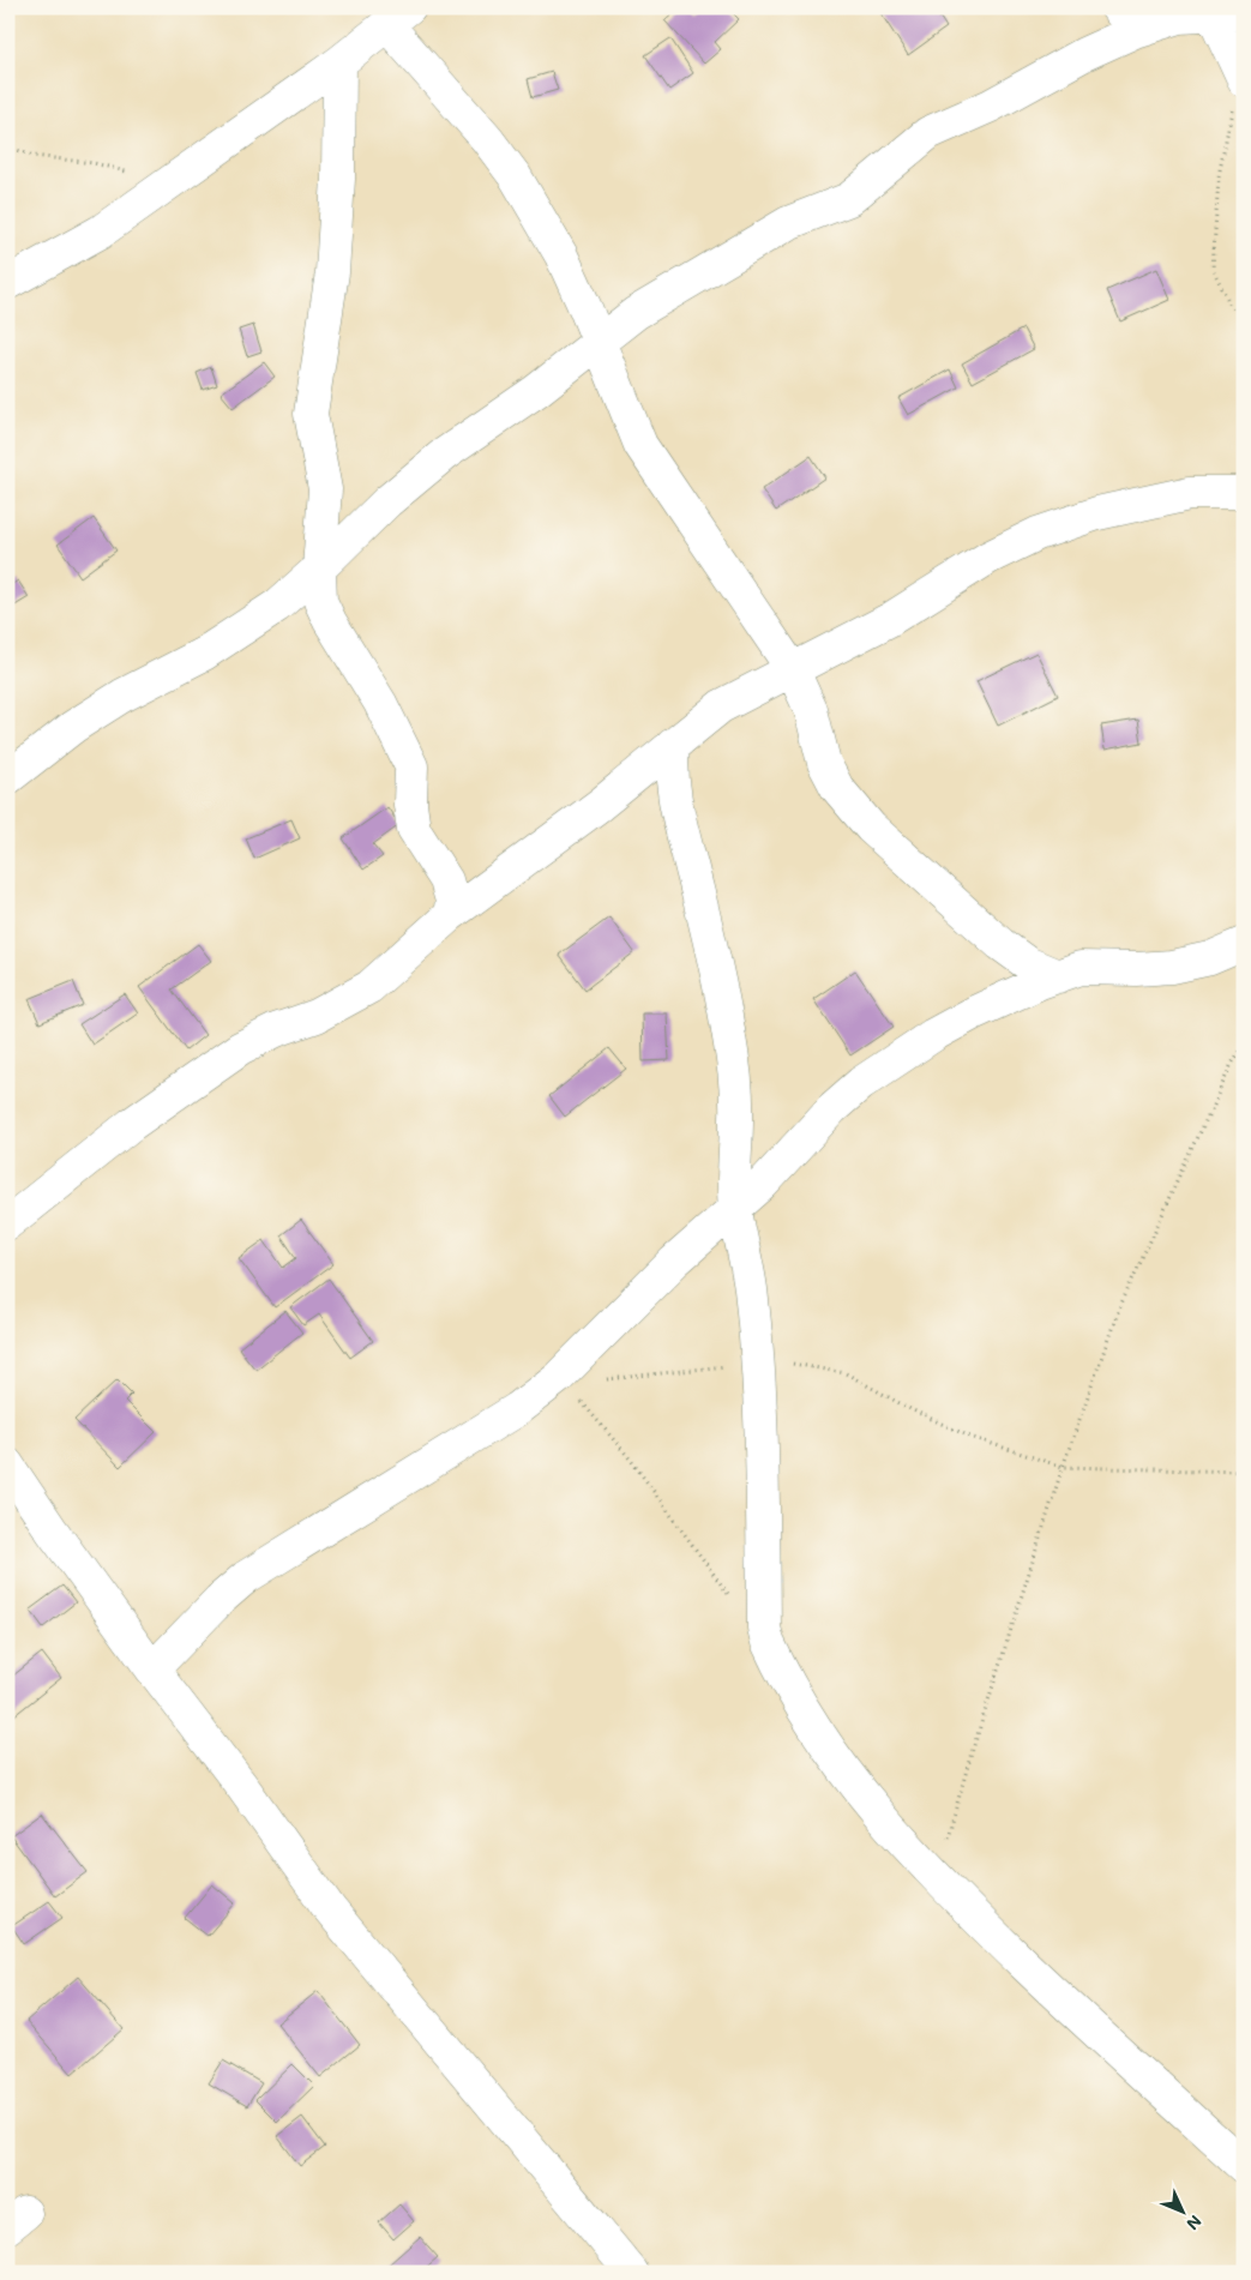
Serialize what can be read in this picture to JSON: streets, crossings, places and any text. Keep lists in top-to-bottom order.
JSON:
{
  "north": "bottom right"
}
